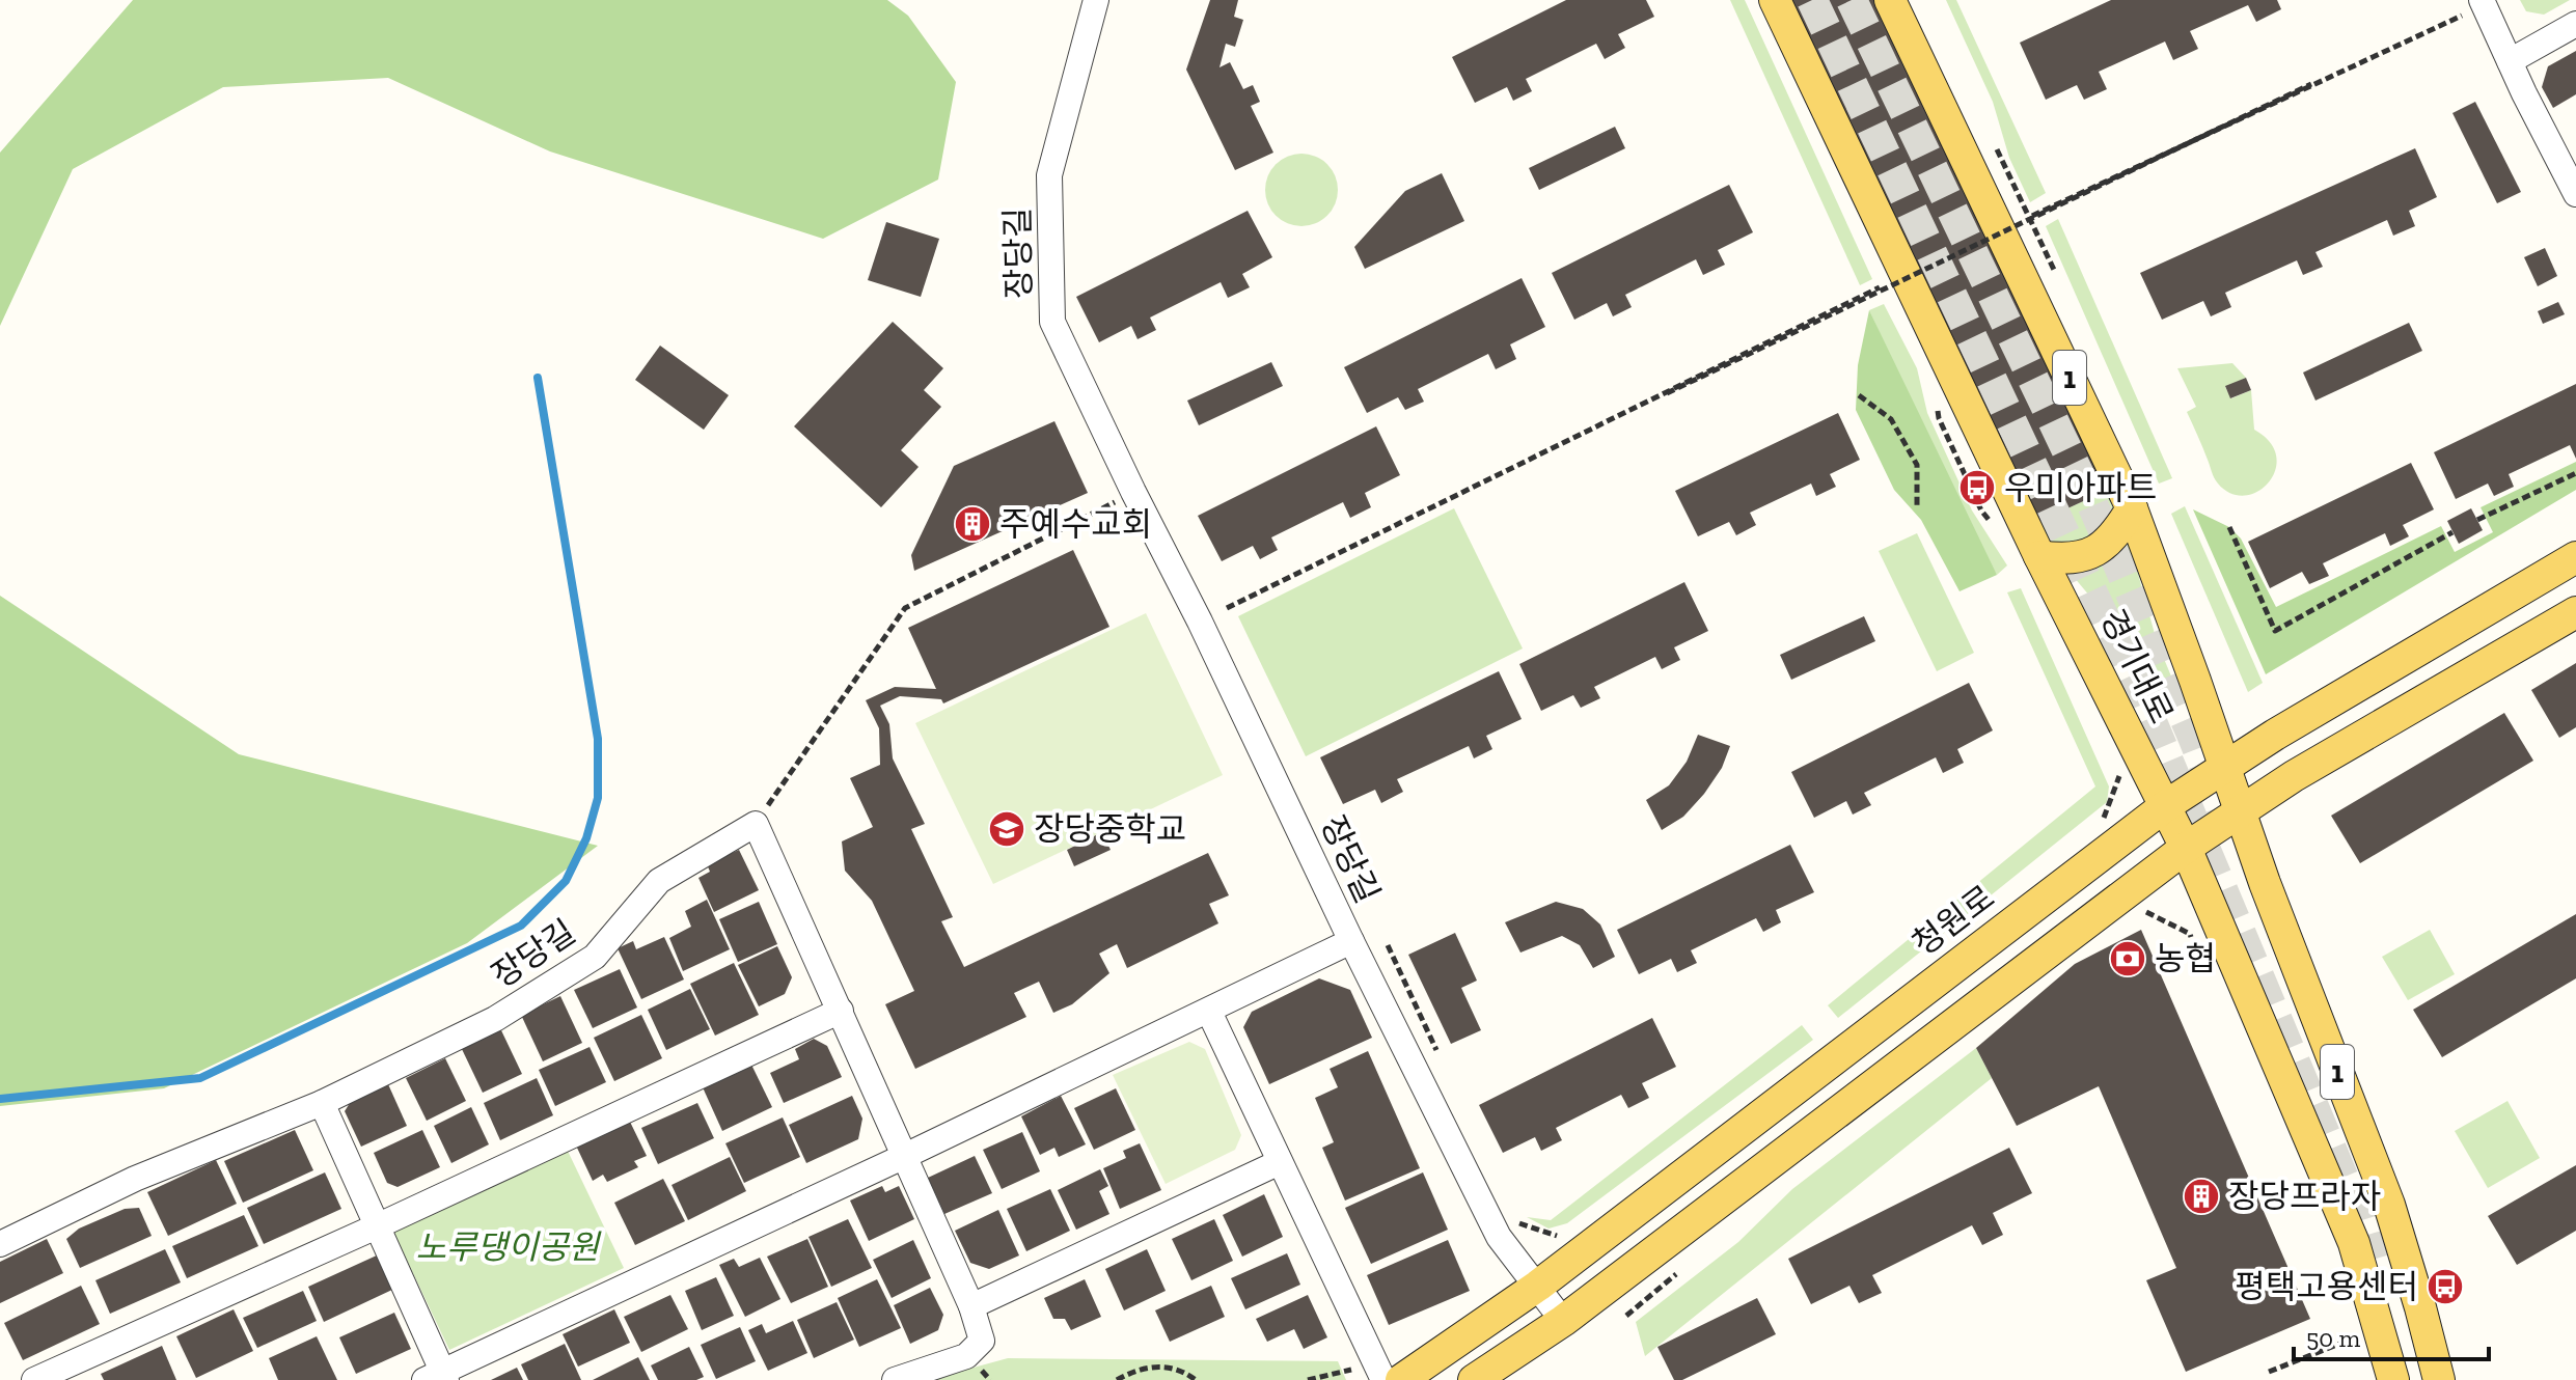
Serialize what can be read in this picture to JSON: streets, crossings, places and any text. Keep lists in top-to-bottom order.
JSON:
{
  "streets": {
    "main road": ["1", "경기대로", "청원로"],
    "street": ["장당길"]
  },
  "crossings": [
    ["장당길", "청원로"],
    ["경기대로", "청원로"]
  ],
  "parks": ["노루댕이공원"],
  "places": {
    "bus stop": ["우미아파트", "평택고용센터"],
    "building": ["주예수교회", "장당프라자"],
    "school or university": ["장당중학교"],
    "bank": ["농협"]
  },
  "scale_bar": "50 m"
}
